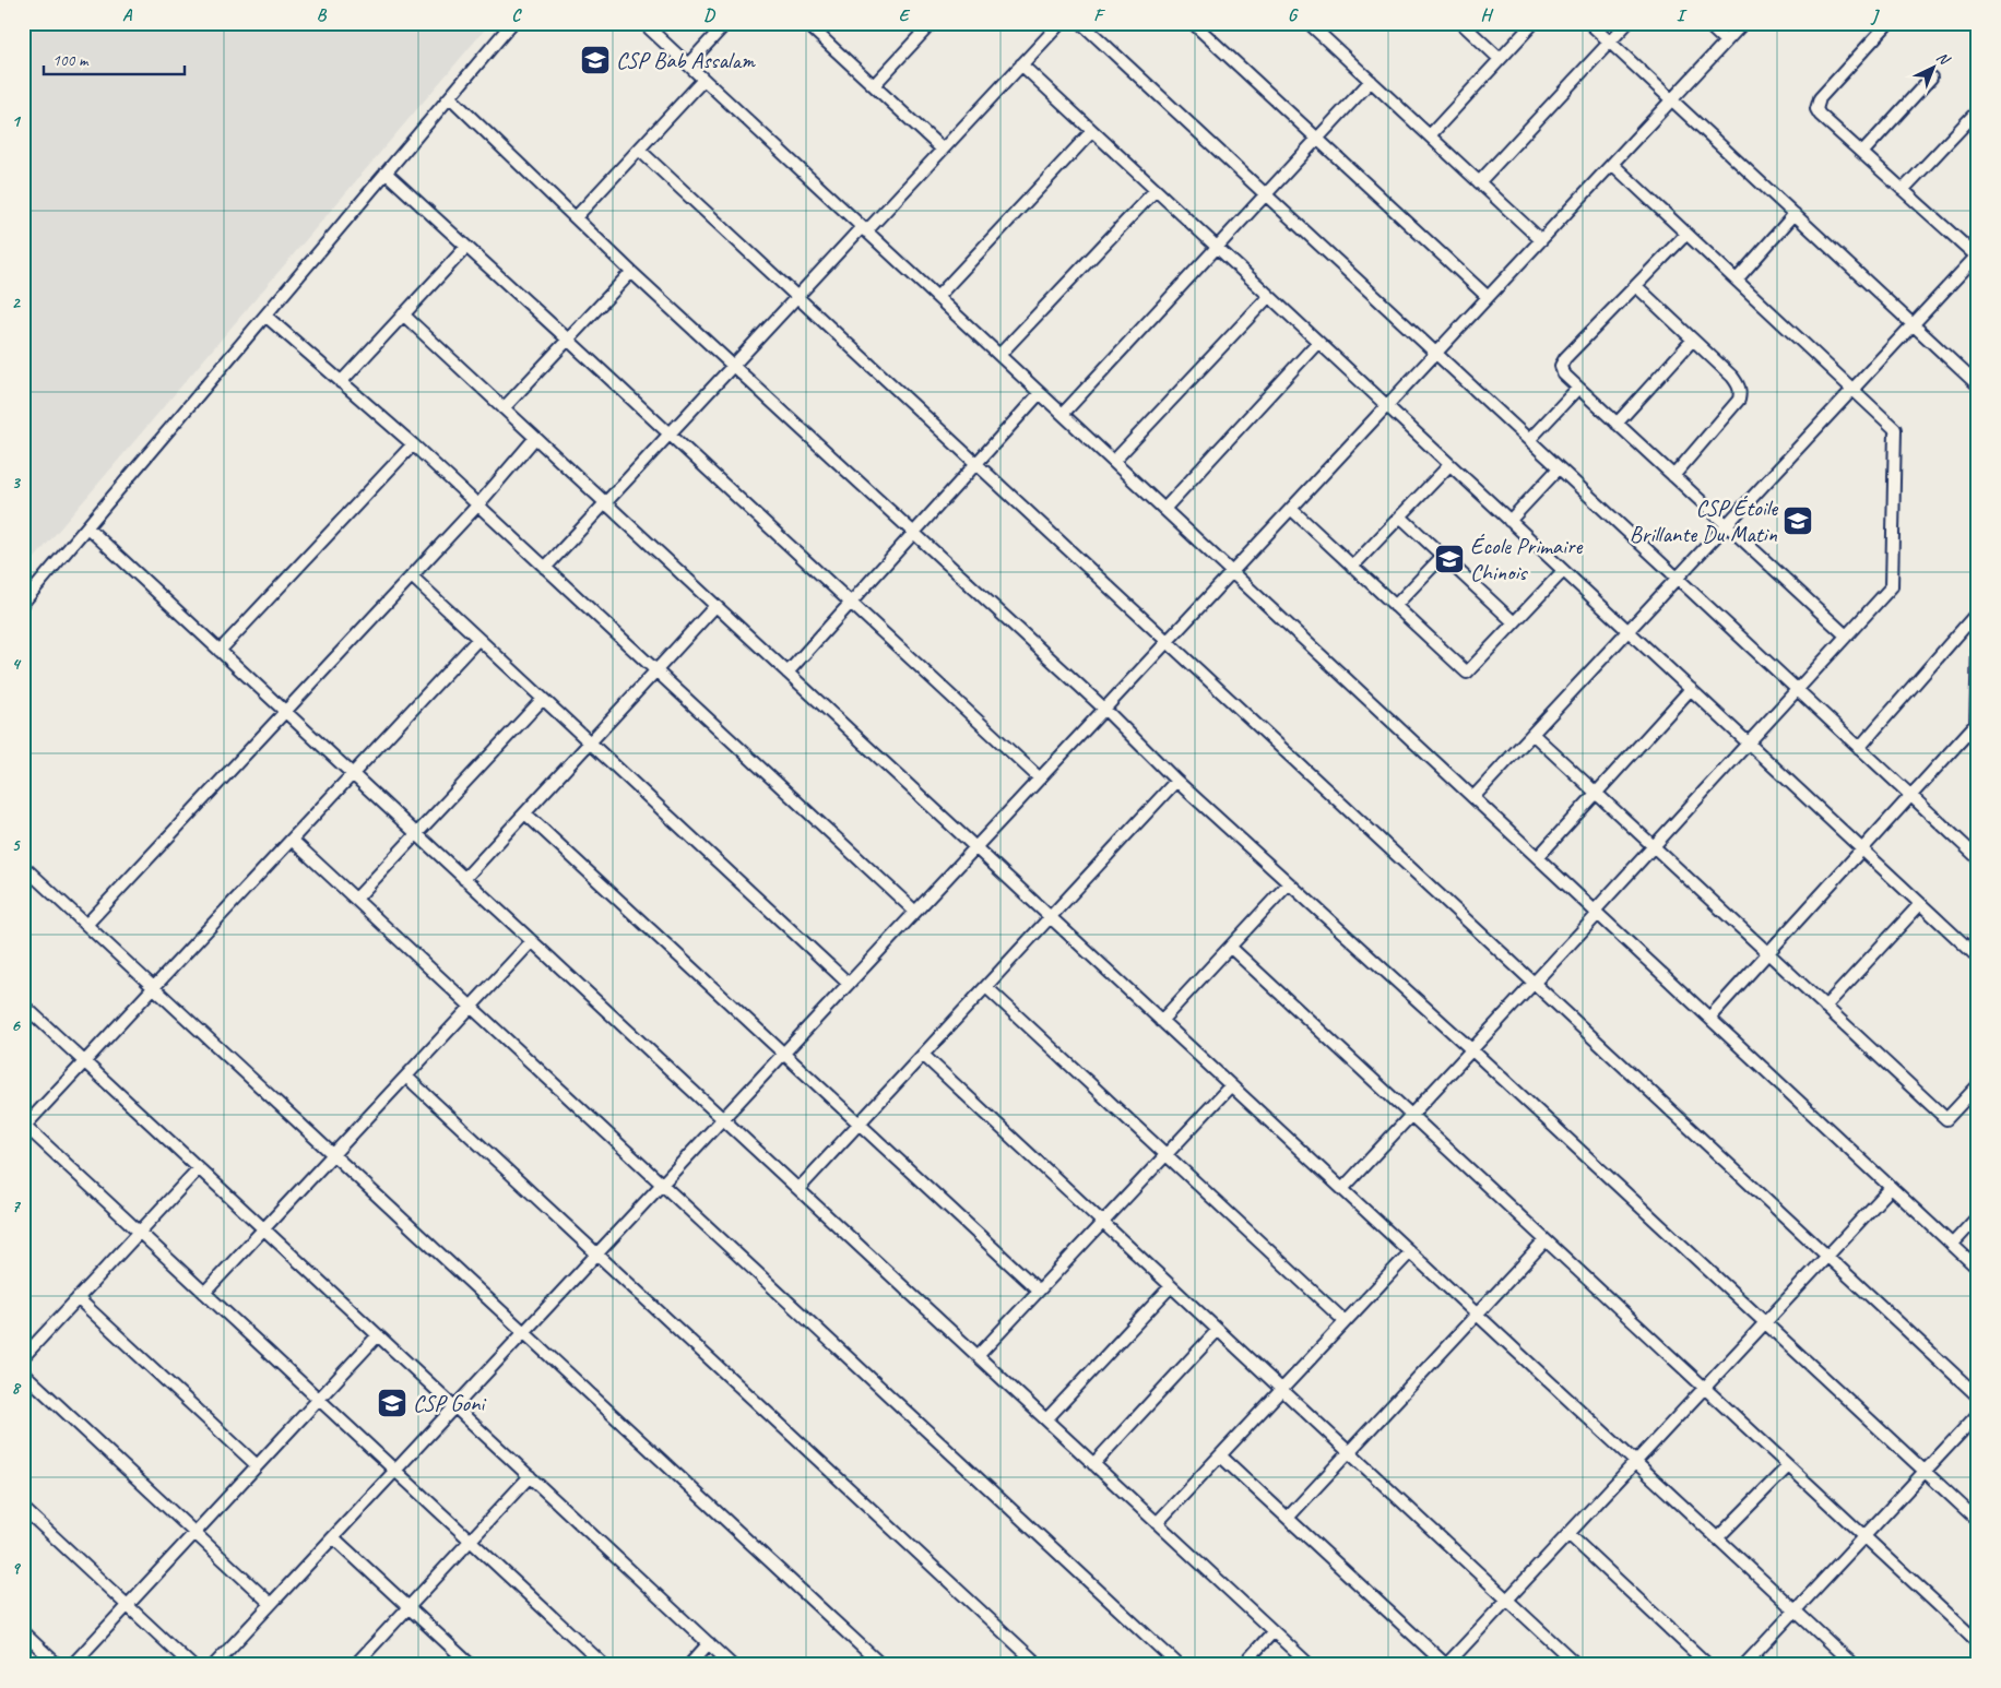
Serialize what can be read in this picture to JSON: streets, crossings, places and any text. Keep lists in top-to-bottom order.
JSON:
{
  "places": {
    "school or university": [
      "CSP Bab Assalam",
      "CSP Étoile Brillante Du Matin",
      "École Primaire Chinois",
      "CSP Goni"
    ]
  },
  "scale_bar": "100 m",
  "north": "top right",
  "grid": {
    "columns": [
      "A",
      "B",
      "C",
      "D",
      "E",
      "F",
      "G",
      "H",
      "I",
      "J"
    ],
    "rows": [
      "1",
      "2",
      "3",
      "4",
      "5",
      "6",
      "7",
      "8",
      "9"
    ]
  }
}
